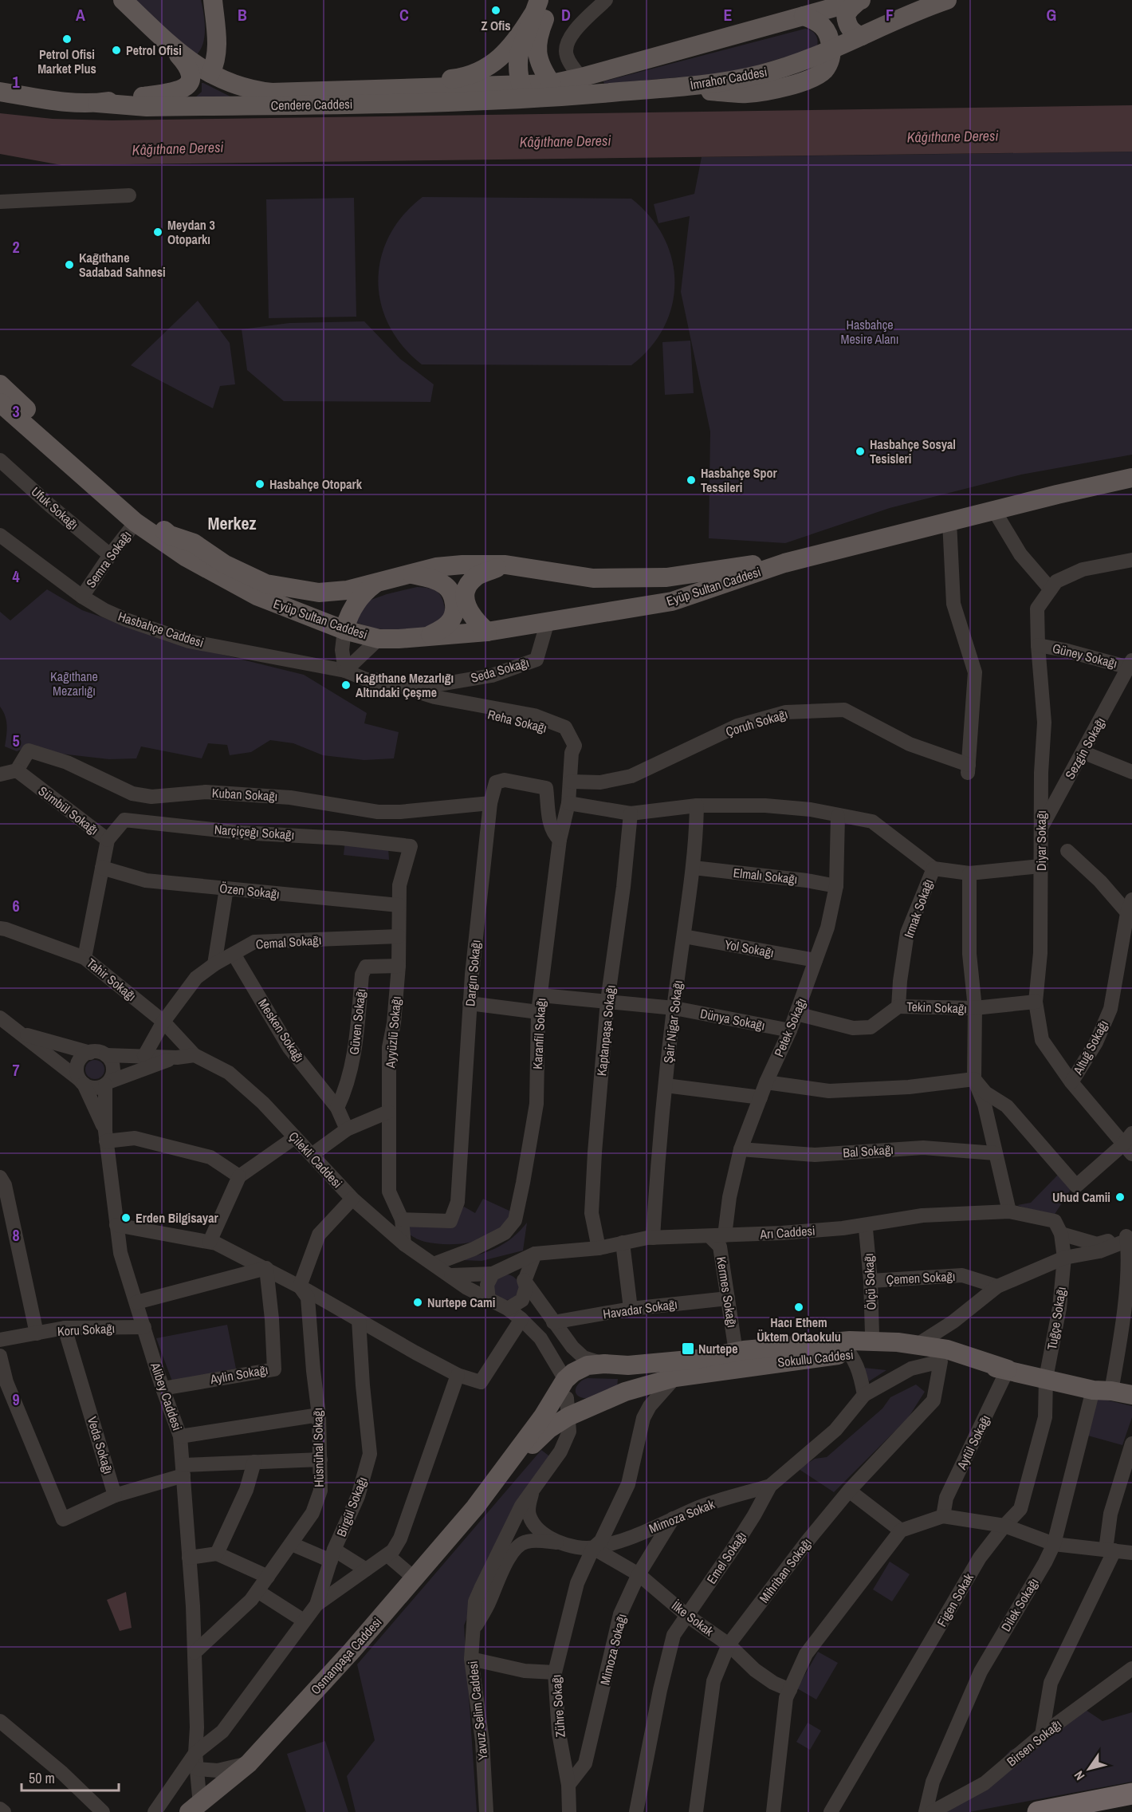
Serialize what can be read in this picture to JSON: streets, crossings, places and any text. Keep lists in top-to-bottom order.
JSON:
{
  "streets": {
    "main road": [
      "Cendere Caddesi",
      "Eyüp Sultan Caddesi",
      "Sokullu Caddesi",
      "Osmanpaşa Caddesi"
    ],
    "street": [
      "Ufuk Sokağı",
      "Semra Sokağı",
      "Hasbahçe Caddesi",
      "Güney Sokağı",
      "Seda Sokağı",
      "Reha Sokağı",
      "Çoruh Sokağı",
      "Sezgin Sokağı",
      "Kuban Sokağı",
      "Sümbül Sokağı",
      "Narçiçeğı Sokağı",
      "Diyar Sokağı",
      "Elmalı Sokağı",
      "Özen Sokağı",
      "Irmak Sokağı",
      "Cemal Sokağı",
      "Yol Sokağı",
      "Dargın Sokağı",
      "Tahir Sokağı",
      "Tekin Sokağı",
      "Dünya Sokağı",
      "Güven Sokağı",
      "Şair Nigar Sokağı",
      "Petek Sokağı",
      "Mesken Sokağı",
      "Kaptanpaşa Sokağı",
      "Ayyüzlü Sokağı",
      "Karanfil Sokağı",
      "Altuğ Sokağı",
      "Bal Sokağı",
      "Çilekli Caddesi",
      "Arı Caddesi",
      "Çemen Sokağı",
      "Ölçü Sokağı",
      "Kermes Sokağı",
      "Havadar Sokağı",
      "Tuğçe Sokağı",
      "Koru Sokağı",
      "Aylin Sokağı",
      "Alibey Caddesi",
      "Aytül Sokağı",
      "Veda Sokağı",
      "Hüsnühal Sokağı",
      "Birgül Sokağı",
      "Mimoza Sokak",
      "Emel Sokağı",
      "Mihriban Sokağı",
      "Figen Sokak",
      "Dilek Sokağı",
      "İlke Sokak",
      "Mimoza Sokağı",
      "Zühre Sokağı",
      "Yavuz Selim Caddesi",
      "Birsen Sokağı"
    ]
  },
  "crossings": [
    ["Ufuk Sokağı", "Semra Sokağı"],
    ["Semra Sokağı", "Eyüp Sultan Caddesi"],
    ["Semra Sokağı", "Hasbahçe Caddesi"],
    ["Eyüp Sultan Caddesi", "Seda Sokağı"],
    ["Eyüp Sultan Caddesi", "Çoruh Sokağı"],
    ["Hasbahçe Caddesi", "Reha Sokağı"],
    ["Güney Sokağı", "Sezgin Sokağı"],
    ["Güney Sokağı", "Diyar Sokağı"],
    ["Seda Sokağı", "Reha Sokağı"],
    ["Reha Sokağı", "Karanfil Sokağı"],
    ["Çoruh Sokağı", "Karanfil Sokağı"],
    ["Sezgin Sokağı", "Diyar Sokağı"],
    ["Kuban Sokağı", "Sümbül Sokağı"],
    ["Kuban Sokağı", "Dargın Sokağı"],
    ["Sümbül Sokağı", "Narçiçeğı Sokağı"],
    ["Sümbül Sokağı", "Özen Sokağı"],
    ["Sümbül Sokağı", "Tahir Sokağı"],
    ["Narçiçeğı Sokağı", "Ayyüzlü Sokağı"],
    ["Diyar Sokağı", "Tekin Sokağı"],
    ["Diyar Sokağı", "Altuğ Sokağı"],
    ["Elmalı Sokağı", "Şair Nigar Sokağı"],
    ["Elmalı Sokağı", "Petek Sokağı"],
    ["Özen Sokağı", "Ayyüzlü Sokağı"],
    ["Irmak Sokağı", "Tekin Sokağı"],
    ["Cemal Sokağı", "Tahir Sokağı"],
    ["Cemal Sokağı", "Mesken Sokağı"],
    ["Cemal Sokağı", "Ayyüzlü Sokağı"],
    ["Yol Sokağı", "Şair Nigar Sokağı"],
    ["Yol Sokağı", "Petek Sokağı"],
    ["Dargın Sokağı", "Ayyüzlü Sokağı"],
    ["Dargın Sokağı", "Karanfil Sokağı"],
    ["Tahir Sokağı", "Çilekli Caddesi"],
    ["Dünya Sokağı", "Şair Nigar Sokağı"],
    ["Dünya Sokağı", "Petek Sokağı"],
    ["Dünya Sokağı", "Kaptanpaşa Sokağı"],
    ["Dünya Sokağı", "Karanfil Sokağı"],
    ["Güven Sokağı", "Mesken Sokağı"],
    ["Güven Sokağı", "Ayyüzlü Sokağı"],
    ["Şair Nigar Sokağı", "Arı Caddesi"],
    ["Petek Sokağı", "Bal Sokağı"],
    ["Petek Sokağı", "Arı Caddesi"],
    ["Kaptanpaşa Sokağı", "Arı Caddesi"],
    ["Ayyüzlü Sokağı", "Çilekli Caddesi"],
    ["Karanfil Sokağı", "Çilekli Caddesi"],
    ["Çilekli Caddesi", "Sokullu Caddesi"],
    ["Çilekli Caddesi", "Osmanpaşa Caddesi"],
    ["Arı Caddesi", "Kermes Sokağı"],
    ["Arı Caddesi", "Tuğçe Sokağı"],
    ["Çemen Sokağı", "Ölçü Sokağı"],
    ["Kermes Sokağı", "Havadar Sokağı"],
    ["Kermes Sokağı", "Sokullu Caddesi"],
    ["Tuğçe Sokağı", "Sokullu Caddesi"],
    ["Tuğçe Sokağı", "Figen Sokak"],
    ["Koru Sokağı", "Alibey Caddesi"],
    ["Koru Sokağı", "Veda Sokağı"],
    ["Sokullu Caddesi", "Aytül Sokağı"],
    ["Sokullu Caddesi", "Mihriban Sokağı"],
    ["Sokullu Caddesi", "Figen Sokak"],
    ["Sokullu Caddesi", "Dilek Sokağı"],
    ["Sokullu Caddesi", "Osmanpaşa Caddesi"],
    ["Sokullu Caddesi", "Zühre Sokağı"],
    ["Aylin Sokağı", "Alibey Caddesi"],
    ["Alibey Caddesi", "Hüsnühal Sokağı"],
    ["Alibey Caddesi", "Birgül Sokağı"],
    ["Alibey Caddesi", "Osmanpaşa Caddesi"],
    ["Mimoza Sokak", "Emel Sokağı"],
    ["Mimoza Sokak", "İlke Sokak"],
    ["Mimoza Sokak", "Mimoza Sokağı"],
    ["Mimoza Sokak", "Zühre Sokağı"],
    ["Emel Sokağı", "İlke Sokak"],
    ["Mihriban Sokağı", "İlke Sokak"],
    ["İlke Sokak", "Mimoza Sokağı"],
    ["İlke Sokak", "Zühre Sokağı"],
    ["Mimoza Sokağı", "Zühre Sokağı"]
  ],
  "districts": ["Merkez"],
  "water": ["Kâğıthane Deresi"],
  "parks": ["Hasbahçe Mesire Alanı", "Kağıthane Mezarlığı"],
  "places": {
    "other": [
      "Z Ofis",
      "Petrol Ofisi Market Plus",
      "Petrol Ofisi",
      "Meydan 3 Otoparkı",
      "Kağıthane Sadabad Sahnesi",
      "Hasbahçe Sosyal Tesisleri",
      "Hasbahçe Spor Tessileri",
      "Hasbahçe Otopark",
      "Kağıthane Mezarlığı Altındaki Çeşme",
      "Uhud Camii",
      "Erden Bilgisayar",
      "Nurtepe Cami",
      "Hacı Ethem Üktem Ortaokulu"
    ],
    "transit": ["Nurtepe"]
  },
  "scale_bar": "50 m",
  "north": "bottom left",
  "grid": {
    "columns": [
      "A",
      "B",
      "C",
      "D",
      "E",
      "F",
      "G"
    ],
    "rows": [
      "1",
      "2",
      "3",
      "4",
      "5",
      "6",
      "7",
      "8",
      "9"
    ]
  }
}
